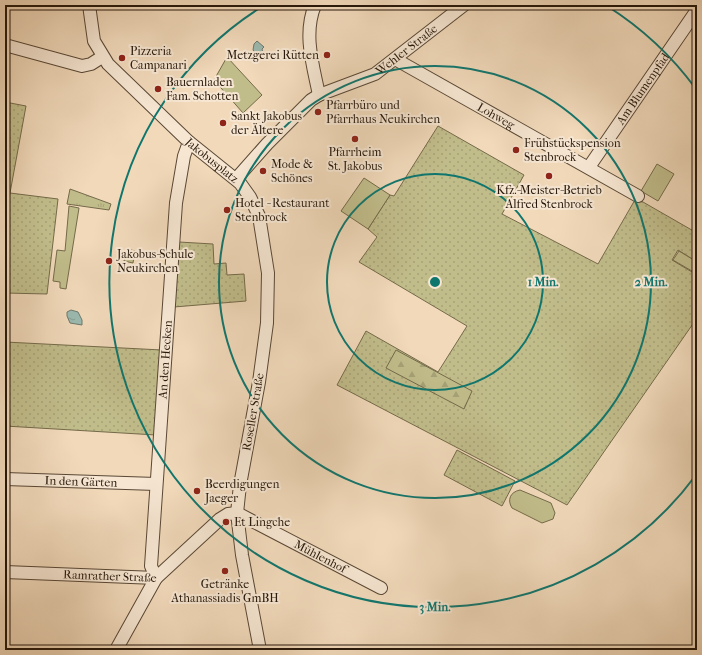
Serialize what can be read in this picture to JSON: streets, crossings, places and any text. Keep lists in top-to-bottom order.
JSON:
{
  "streets": {
    "street": [
      "Wehler Straße",
      "Am Blumenpfad",
      "Lohweg",
      "Jakobusplatz",
      "An den Hecken",
      "Roseller Straße",
      "In den Gärten",
      "Mühlenhof",
      "Ramrather Straße"
    ]
  },
  "crossings": [
    ["Wehler Straße", "Lohweg"],
    ["Wehler Straße", "Jakobusplatz"],
    ["Am Blumenpfad", "Lohweg"],
    ["Jakobusplatz", "An den Hecken"],
    ["Jakobusplatz", "Roseller Straße"],
    ["An den Hecken", "In den Gärten"],
    ["An den Hecken", "Ramrather Straße"],
    ["Roseller Straße", "Mühlenhof"],
    ["Roseller Straße", "Ramrather Straße"],
    ["Mühlenhof", "Ramrather Straße"]
  ],
  "places": [
    "Metzgerei Rütten",
    "Pizzeria Campanari",
    "Bauernladen Fam. Schotten",
    "Pfarrbüro und Pfarrhaus Neukirchen",
    "Sankt Jakobus der Ältere",
    "Pfarrheim St. Jakobus",
    "Frühstückspension Stenbrock",
    "Mode & Schönes",
    "Kfz.-Meister-Betrieb Alfred Stenbrock",
    "Hotel - Restaurant Stenbrock",
    "Jakobus-Schule Neukirchen",
    "Beerdigungen Jaeger",
    "Et Lingche",
    "Getränke Athanassiadis GmBH"
  ],
  "rings": ["1 Min.", "2 Min.", "3 Min."]
}
